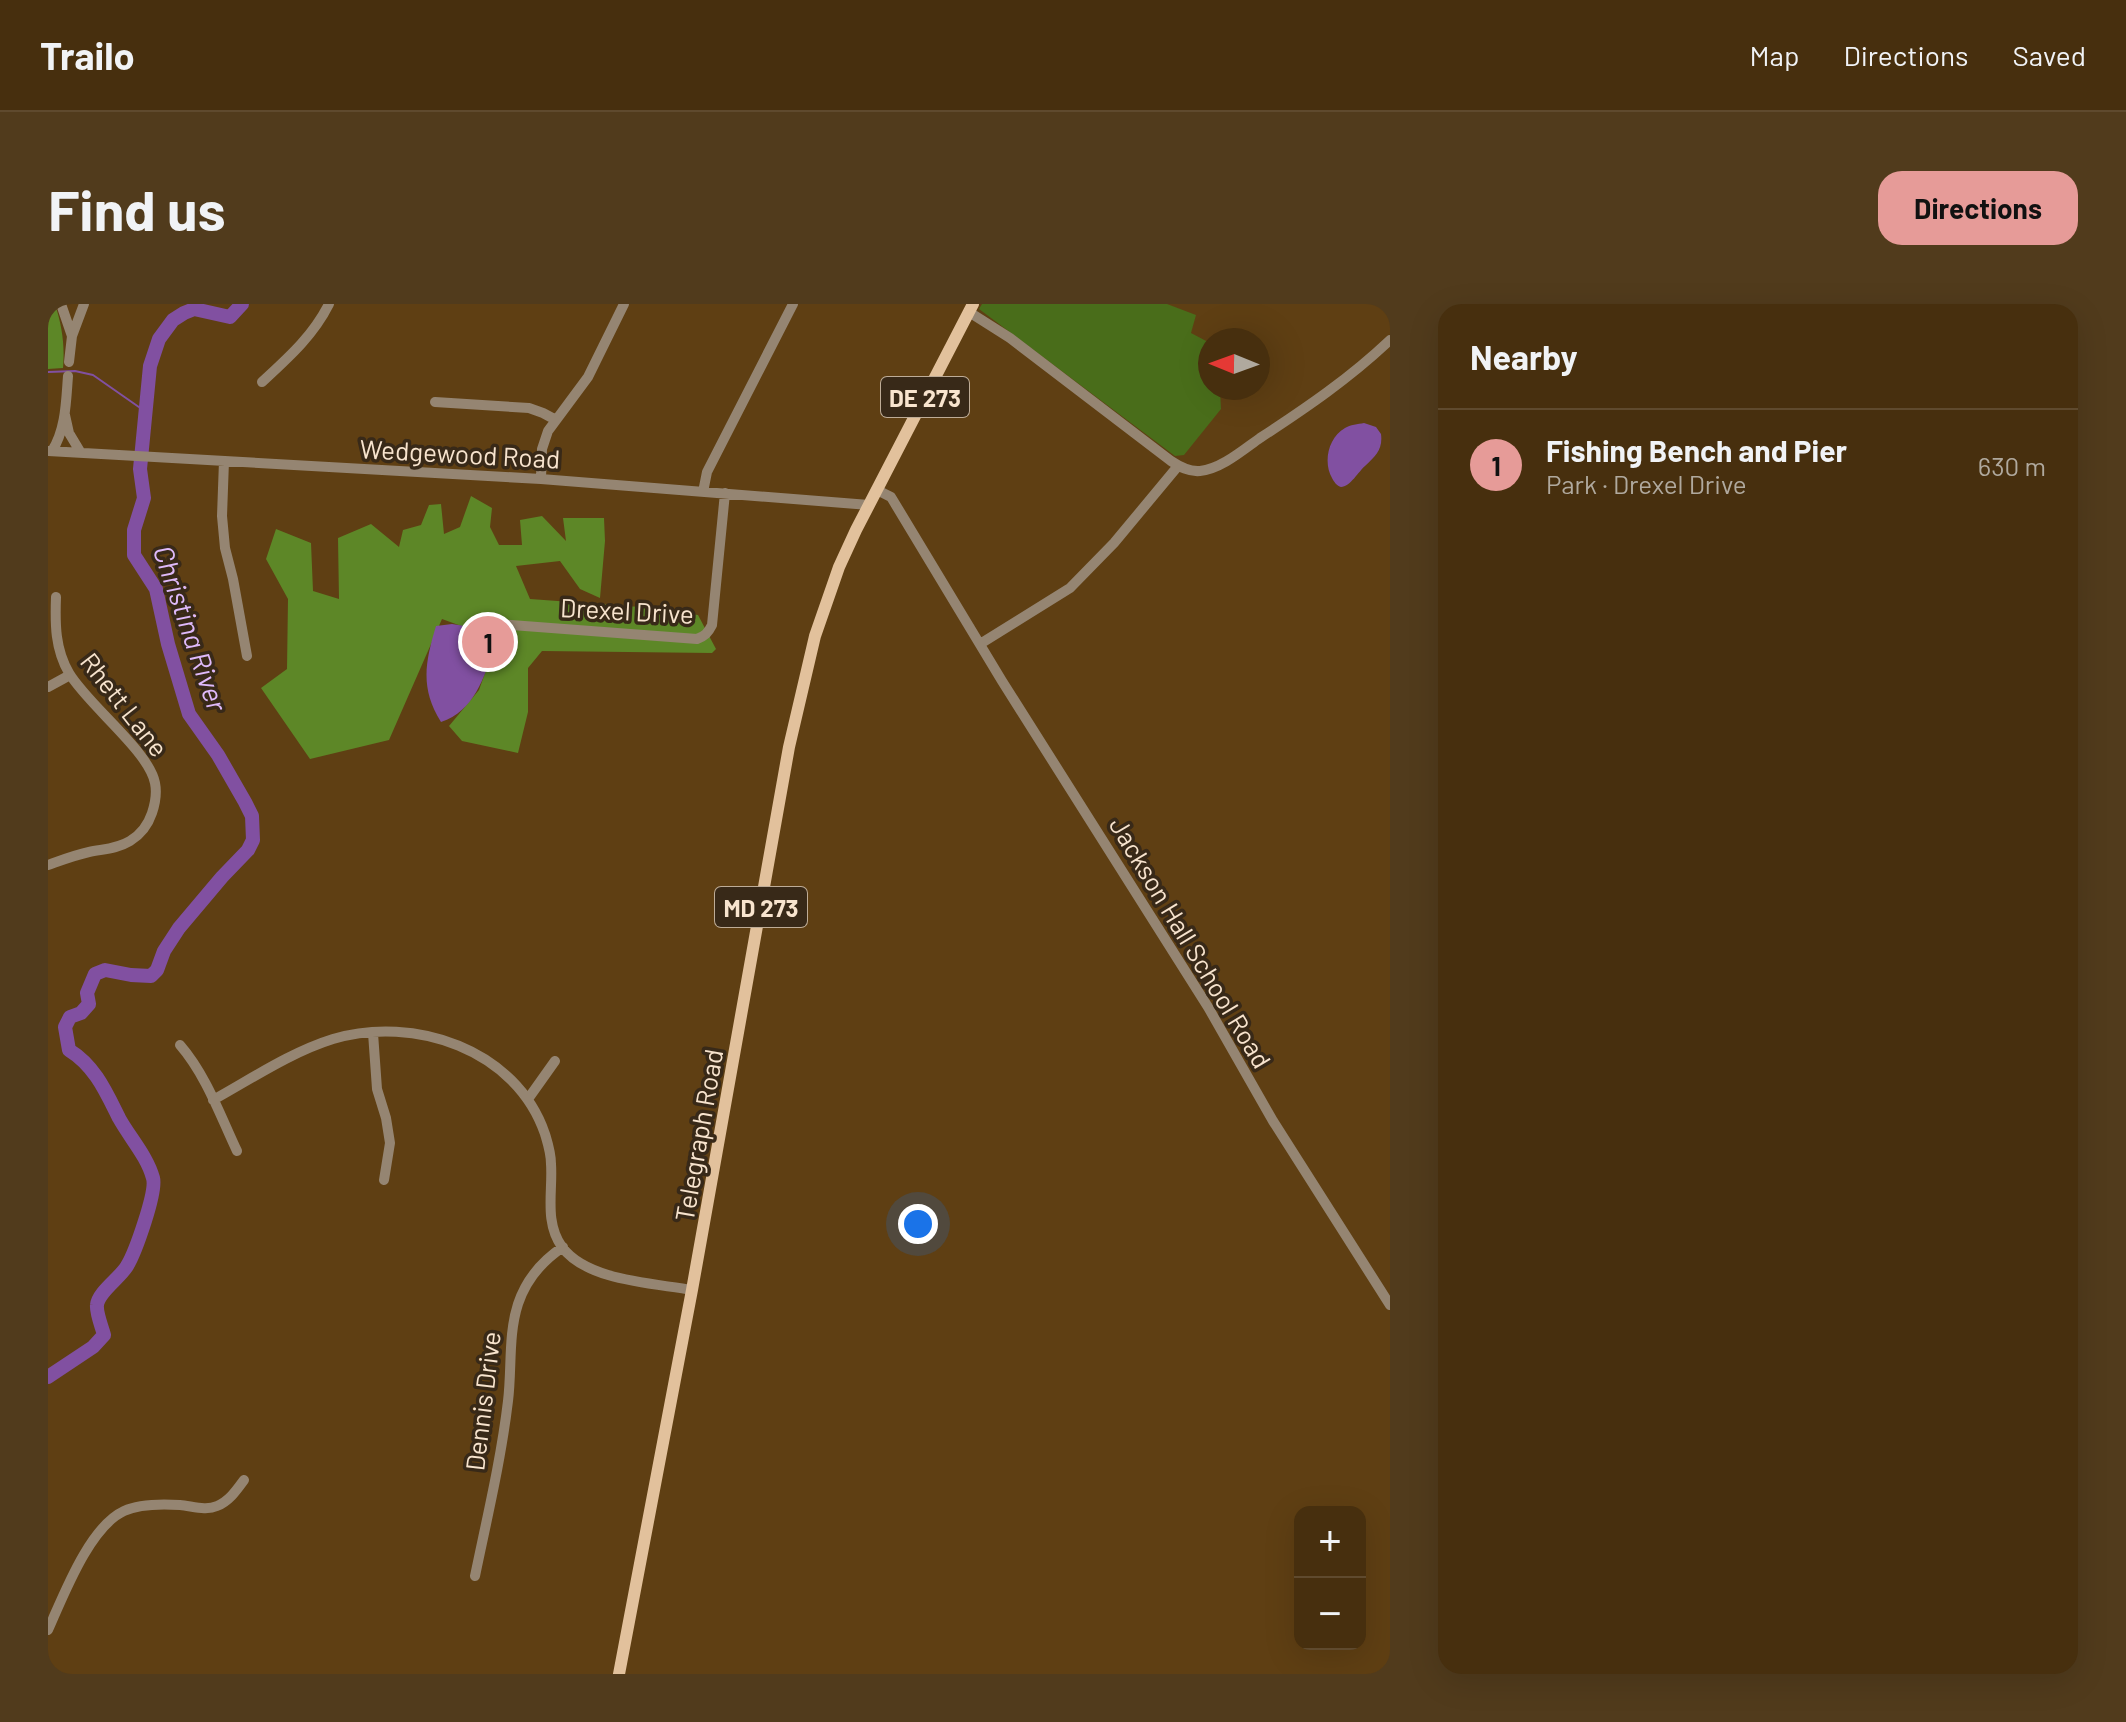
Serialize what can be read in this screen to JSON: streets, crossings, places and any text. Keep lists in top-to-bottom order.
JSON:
{
  "streets": {
    "main road": ["DE 273", "MD 273", "Telegraph Road"],
    "street": [
      "Wedgewood Road",
      "Drexel Drive",
      "Rhett Lane",
      "Jackson Hall School Road",
      "Dennis Drive"
    ]
  },
  "crossings": [
    ["DE 273", "Wedgewood Road"],
    ["DE 273", "Jackson Hall School Road"],
    ["DE 273", "Telegraph Road"],
    ["Wedgewood Road", "Drexel Drive"]
  ],
  "water": ["Christina River"],
  "north": "left",
  "page": {
    "header": "Trailo",
    "nav": ["Map", "Directions", "Saved"],
    "buttons": "Directions",
    "title": "Find us",
    "heading": "Nearby",
    "list": [
      {
        "mark": "1",
        "name": "Fishing Bench and Pier",
        "note": "Park · Drexel Drive",
        "value": "630 m"
      }
    ],
    "pins": "1",
    "map_buttons": ["+", "−"]
  }
}
